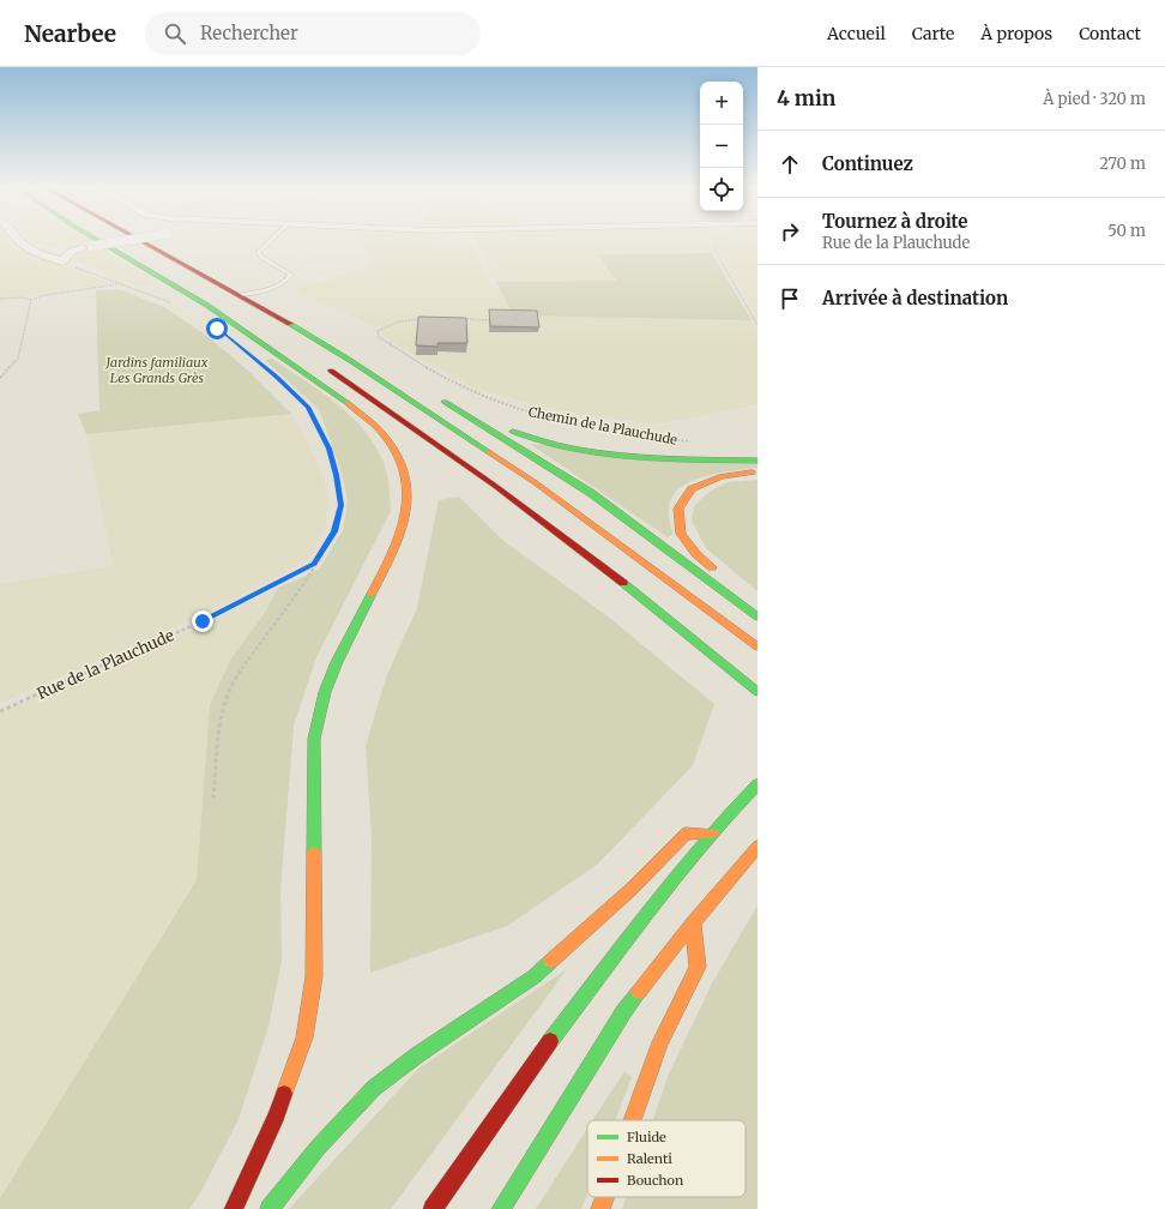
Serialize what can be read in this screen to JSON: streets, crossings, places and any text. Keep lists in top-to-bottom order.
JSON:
{
  "streets": {
    "path": ["Chemin de la Plauchude", "Rue de la Plauchude"]
  },
  "parks": ["Jardins familiaux Les Grands Grès"],
  "legend": ["Fluide", "Ralenti", "Bouchon"],
  "page": {
    "header": "Nearbee",
    "search": "Rechercher",
    "nav": [
      "Accueil",
      "Carte",
      "À propos",
      "Contact"
    ],
    "heading": ["4 min", "À pied · 320 m"],
    "map_buttons": ["+", "−"],
    "list": [
      ["Continuez", "270 m"],
      ["Tournez à droite", "Rue de la Plauchude", "50 m"],
      "Arrivée à destination"
    ]
  }
}
